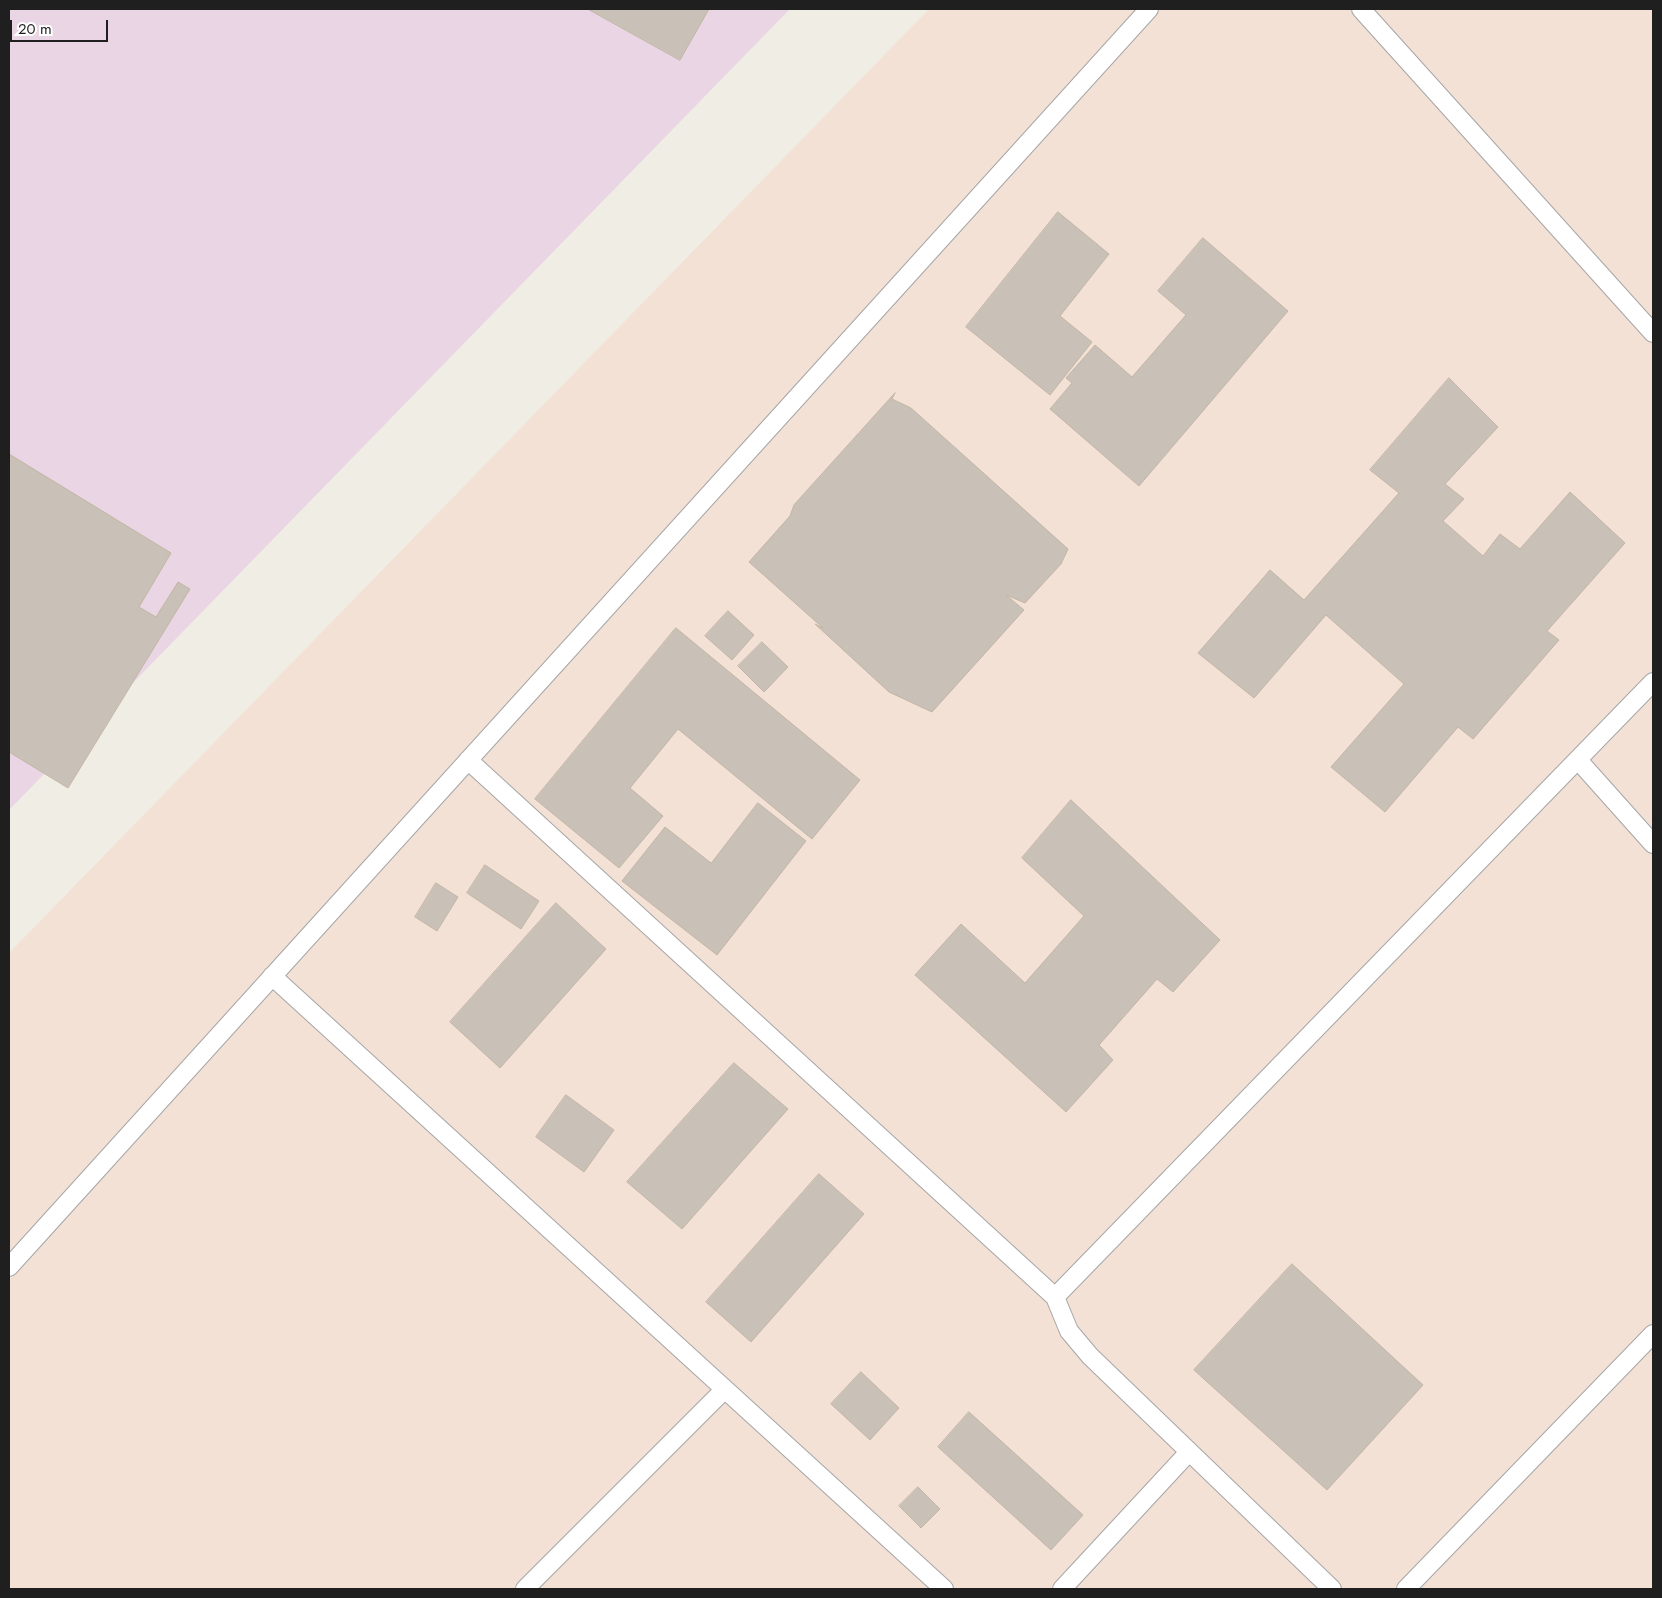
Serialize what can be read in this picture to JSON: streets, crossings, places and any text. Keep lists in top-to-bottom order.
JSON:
{
  "scale_bar": "20 m"
}
